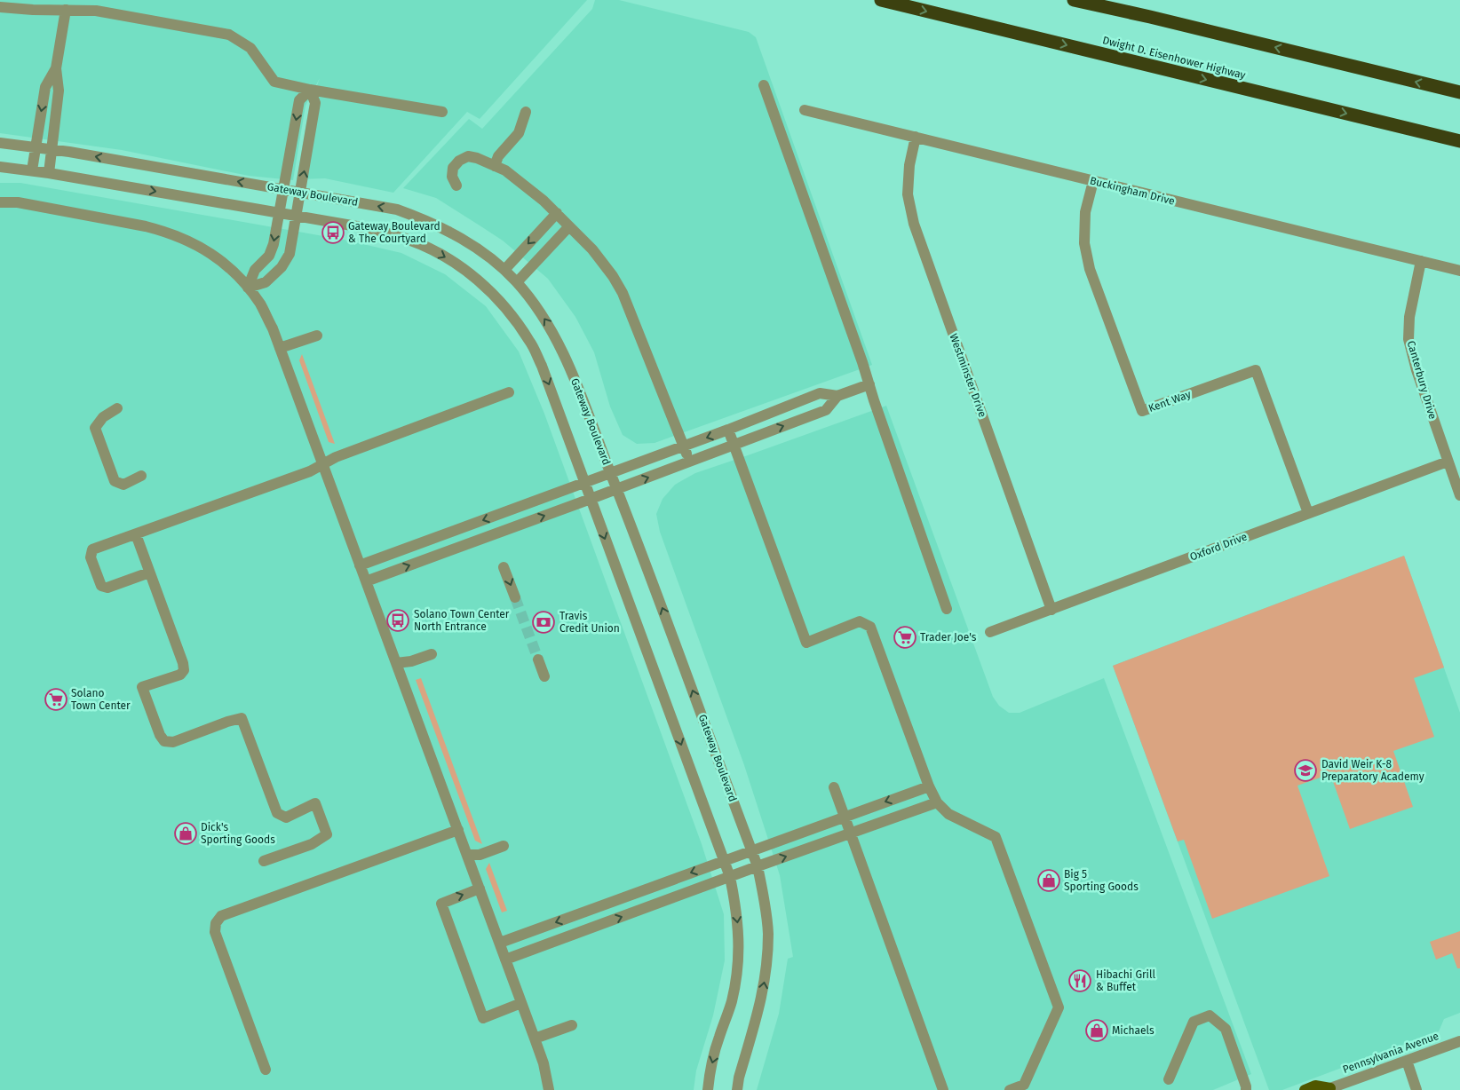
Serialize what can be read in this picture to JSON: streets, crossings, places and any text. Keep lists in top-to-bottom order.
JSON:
{
  "streets": {
    "highway": ["Dwight D. Eisenhower Highway"],
    "main road": ["Pennsylvania Avenue"],
    "street": [
      "Buckingham Drive",
      "Gateway Boulevard",
      "Westminster Drive",
      "Canterbury Drive",
      "Kent Way",
      "Oxford Drive"
    ]
  },
  "crossings": [
    ["Buckingham Drive", "Westminster Drive"],
    ["Buckingham Drive", "Canterbury Drive"],
    ["Buckingham Drive", "Kent Way"],
    ["Westminster Drive", "Oxford Drive"],
    ["Canterbury Drive", "Oxford Drive"],
    ["Kent Way", "Oxford Drive"]
  ],
  "places": {
    "bus stop": ["Gateway Boulevard & The Courtyard", "Solano Town Center North Entrance"],
    "bank": ["Travis Credit Union"],
    "supermarket": ["Trader Joe's", "Solano Town Center"],
    "school or university": ["David Weir K-8 Preparatory Academy"],
    "shop": ["Dick's Sporting Goods", "Big 5 Sporting Goods", "Michaels"],
    "restaurant": ["Hibachi Grill & Buffet"]
  }
}
